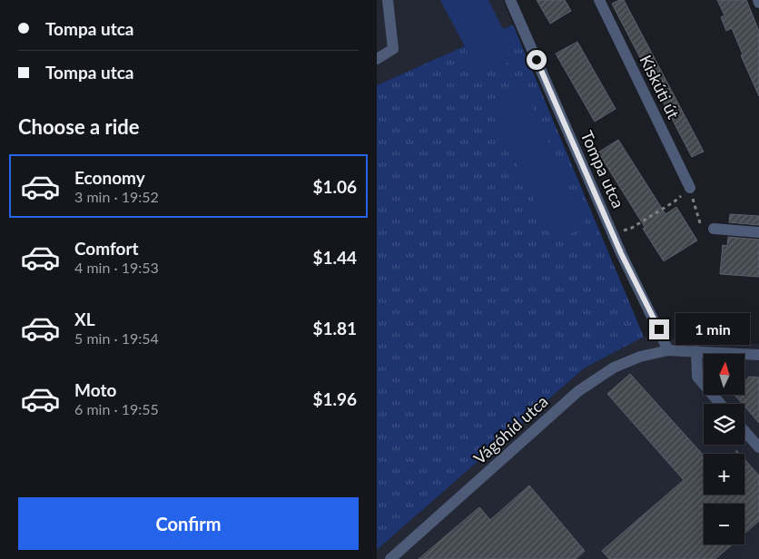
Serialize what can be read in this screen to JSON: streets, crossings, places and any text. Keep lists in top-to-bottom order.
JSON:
{
  "streets": {
    "street": ["Kiskúti út", "Tompa utca", "Vágóhíd utca"]
  },
  "crossings": [
    ["Tompa utca", "Vágóhíd utca"]
  ],
  "north": "top",
  "page": {
    "banner": ["Tompa utca", "Tompa utca"],
    "heading": "Choose a ride",
    "list": [
      {
        "name": "Economy",
        "note": "3 min · 19:52",
        "value": "$1.06"
      },
      {
        "name": "Comfort",
        "note": "4 min · 19:53",
        "value": "$1.44"
      },
      {
        "name": "XL",
        "note": "5 min · 19:54",
        "value": "$1.81"
      },
      {
        "name": "Moto",
        "note": "6 min · 19:55",
        "value": "$1.96"
      }
    ],
    "bubble": "1 min",
    "map_buttons": ["+", "−"],
    "buttons": "Confirm"
  }
}
